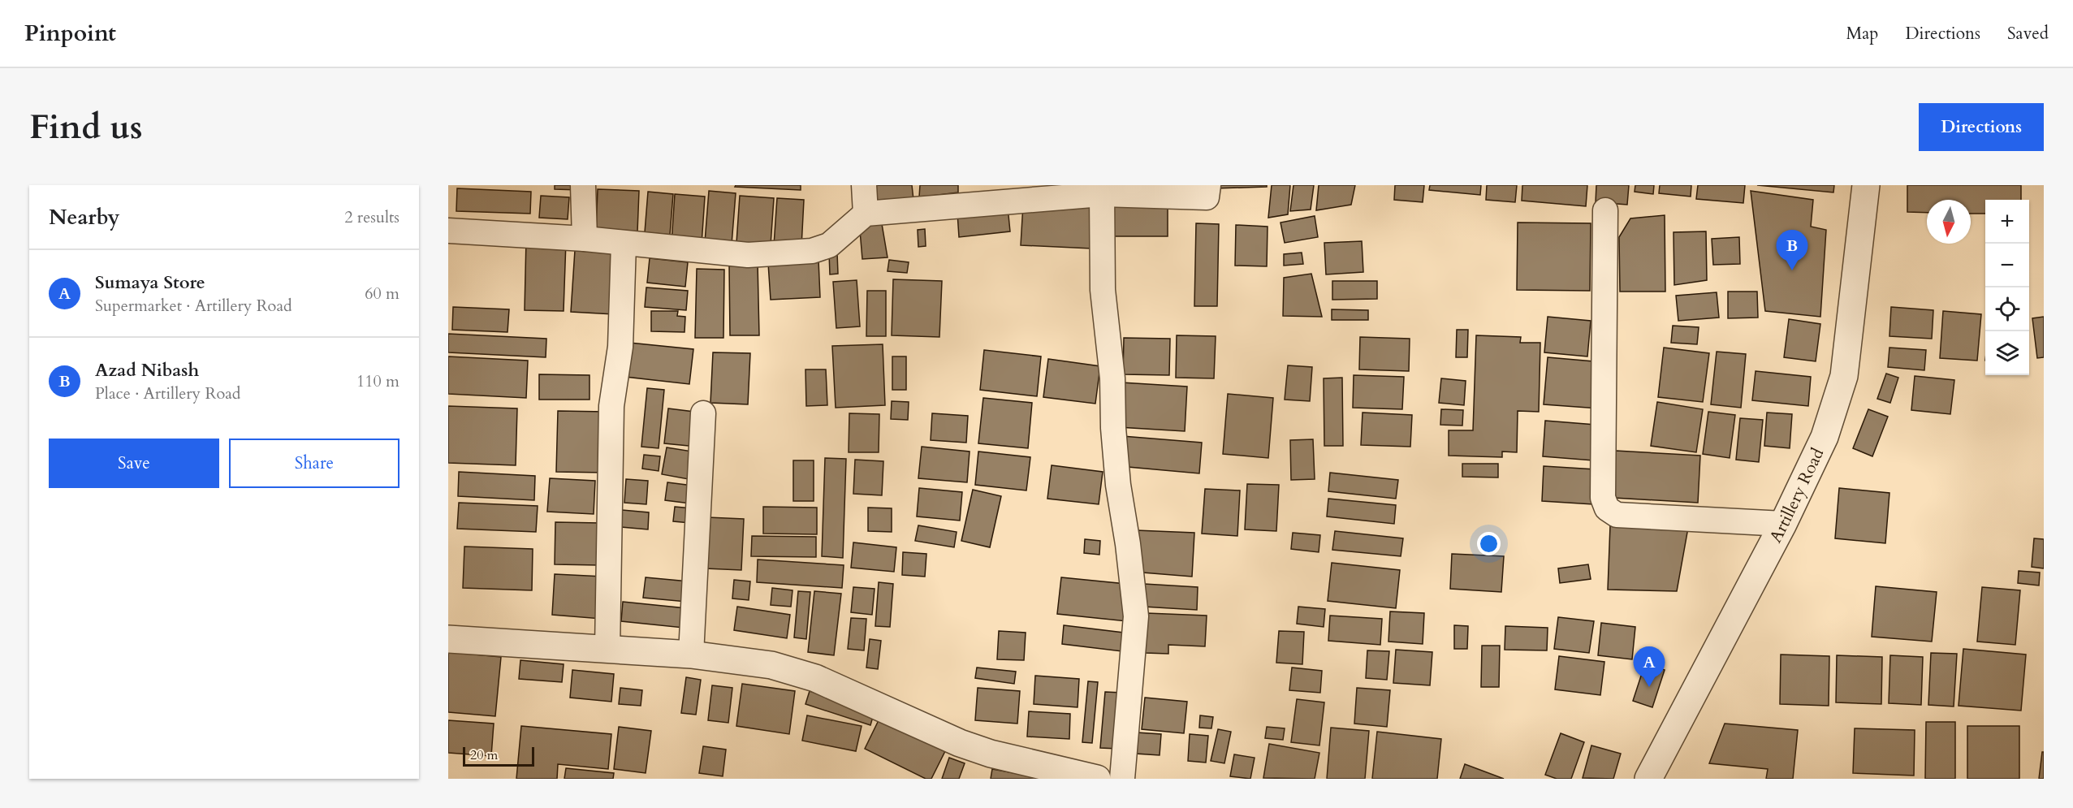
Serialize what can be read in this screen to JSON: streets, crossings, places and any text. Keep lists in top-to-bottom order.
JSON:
{
  "streets": {
    "street": ["Artillery Road"]
  },
  "scale_bar": "20 m",
  "north": "bottom",
  "page": {
    "header": "Pinpoint",
    "nav": ["Map", "Directions", "Saved"],
    "buttons": [
      "Directions",
      ["Save", "Share"]
    ],
    "title": "Find us",
    "heading": ["Nearby", "2 results"],
    "map_buttons": ["+", "−"],
    "pins": ["B", "A"],
    "list": [
      {
        "mark": "A",
        "name": "Sumaya Store",
        "note": "Supermarket · Artillery Road",
        "value": "60 m"
      },
      {
        "mark": "B",
        "name": "Azad Nibash",
        "note": "Place · Artillery Road",
        "value": "110 m"
      }
    ],
    "scale": "20 m"
  }
}
